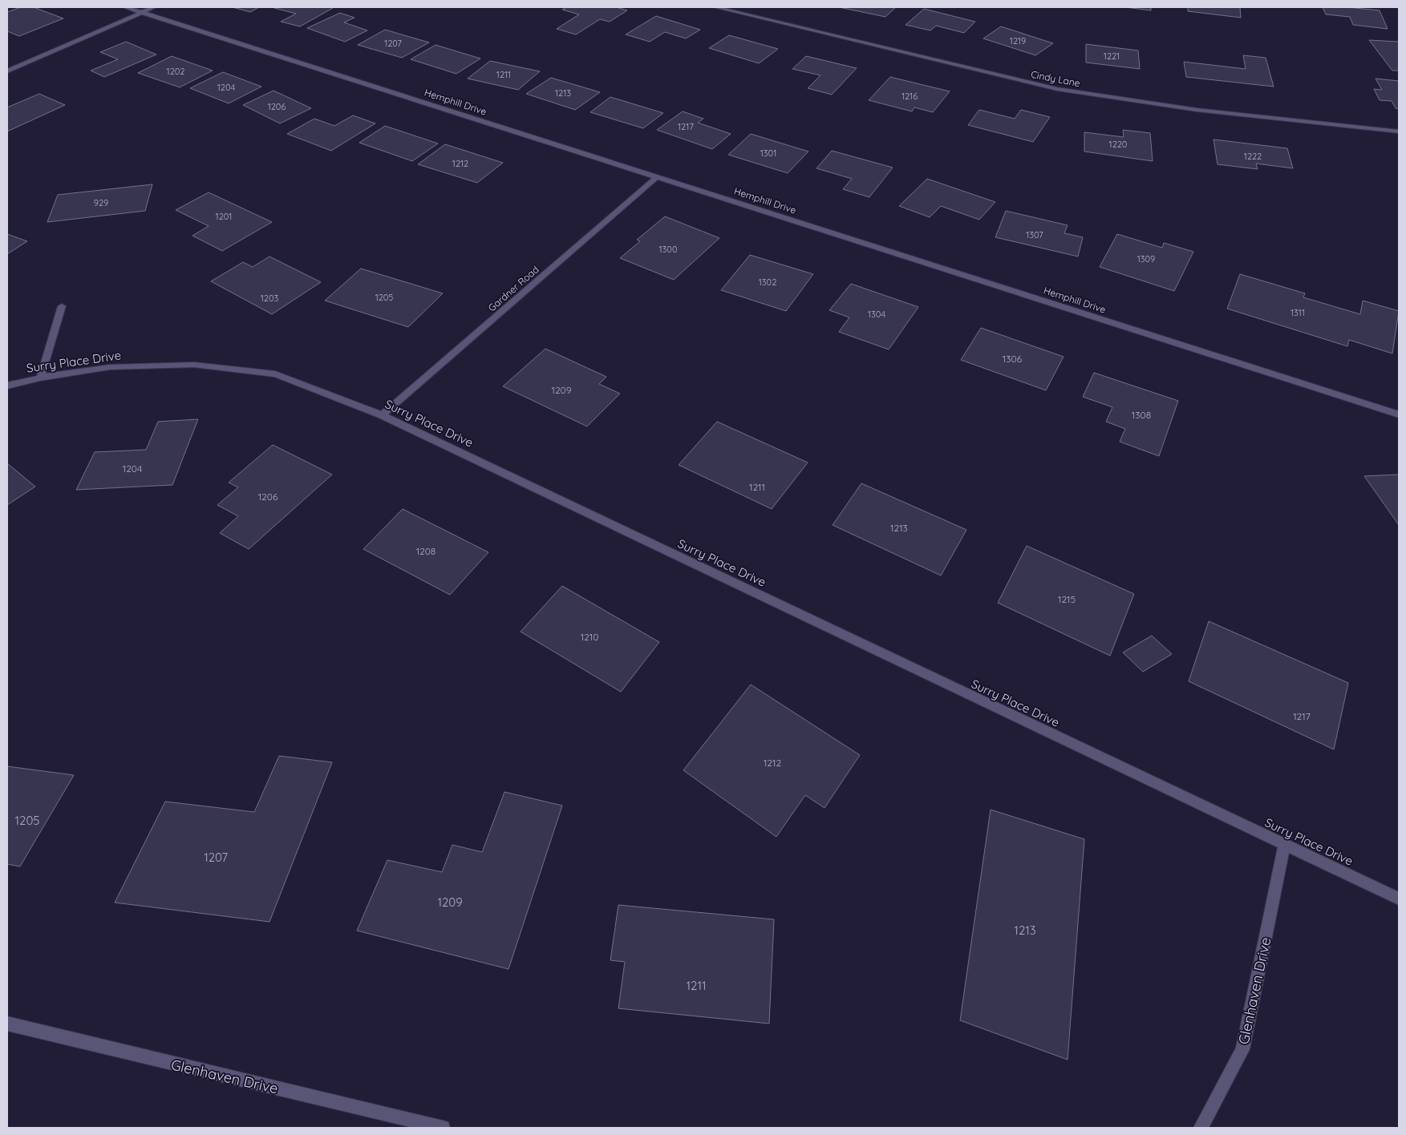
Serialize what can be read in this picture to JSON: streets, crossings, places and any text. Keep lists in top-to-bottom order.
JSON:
{
  "streets": {
    "street": [
      "Cindy Lane",
      "Hemphill Drive",
      "Gardner Road",
      "Surry Place Drive",
      "Glenhaven Drive"
    ]
  },
  "crossings": [
    ["Hemphill Drive", "Gardner Road"],
    ["Gardner Road", "Surry Place Drive"],
    ["Surry Place Drive", "Glenhaven Drive"]
  ],
  "house_numbers": [
    "1219",
    "1207",
    "1221",
    "1202",
    "1211",
    "1204",
    "1213",
    "1216",
    "1206",
    "1217",
    "1220",
    "1301",
    "1222",
    "1212",
    "929",
    "1201",
    "1307",
    "1300",
    "1309",
    "1302",
    "1205",
    "1203",
    "1311",
    "1304",
    "1306",
    "1209",
    "1308",
    "1204",
    "1211",
    "1206",
    "1213",
    "1208",
    "1215",
    "1210",
    "1217",
    "1212",
    "1205",
    "1207",
    "1209",
    "1213",
    "1211"
  ]
}
